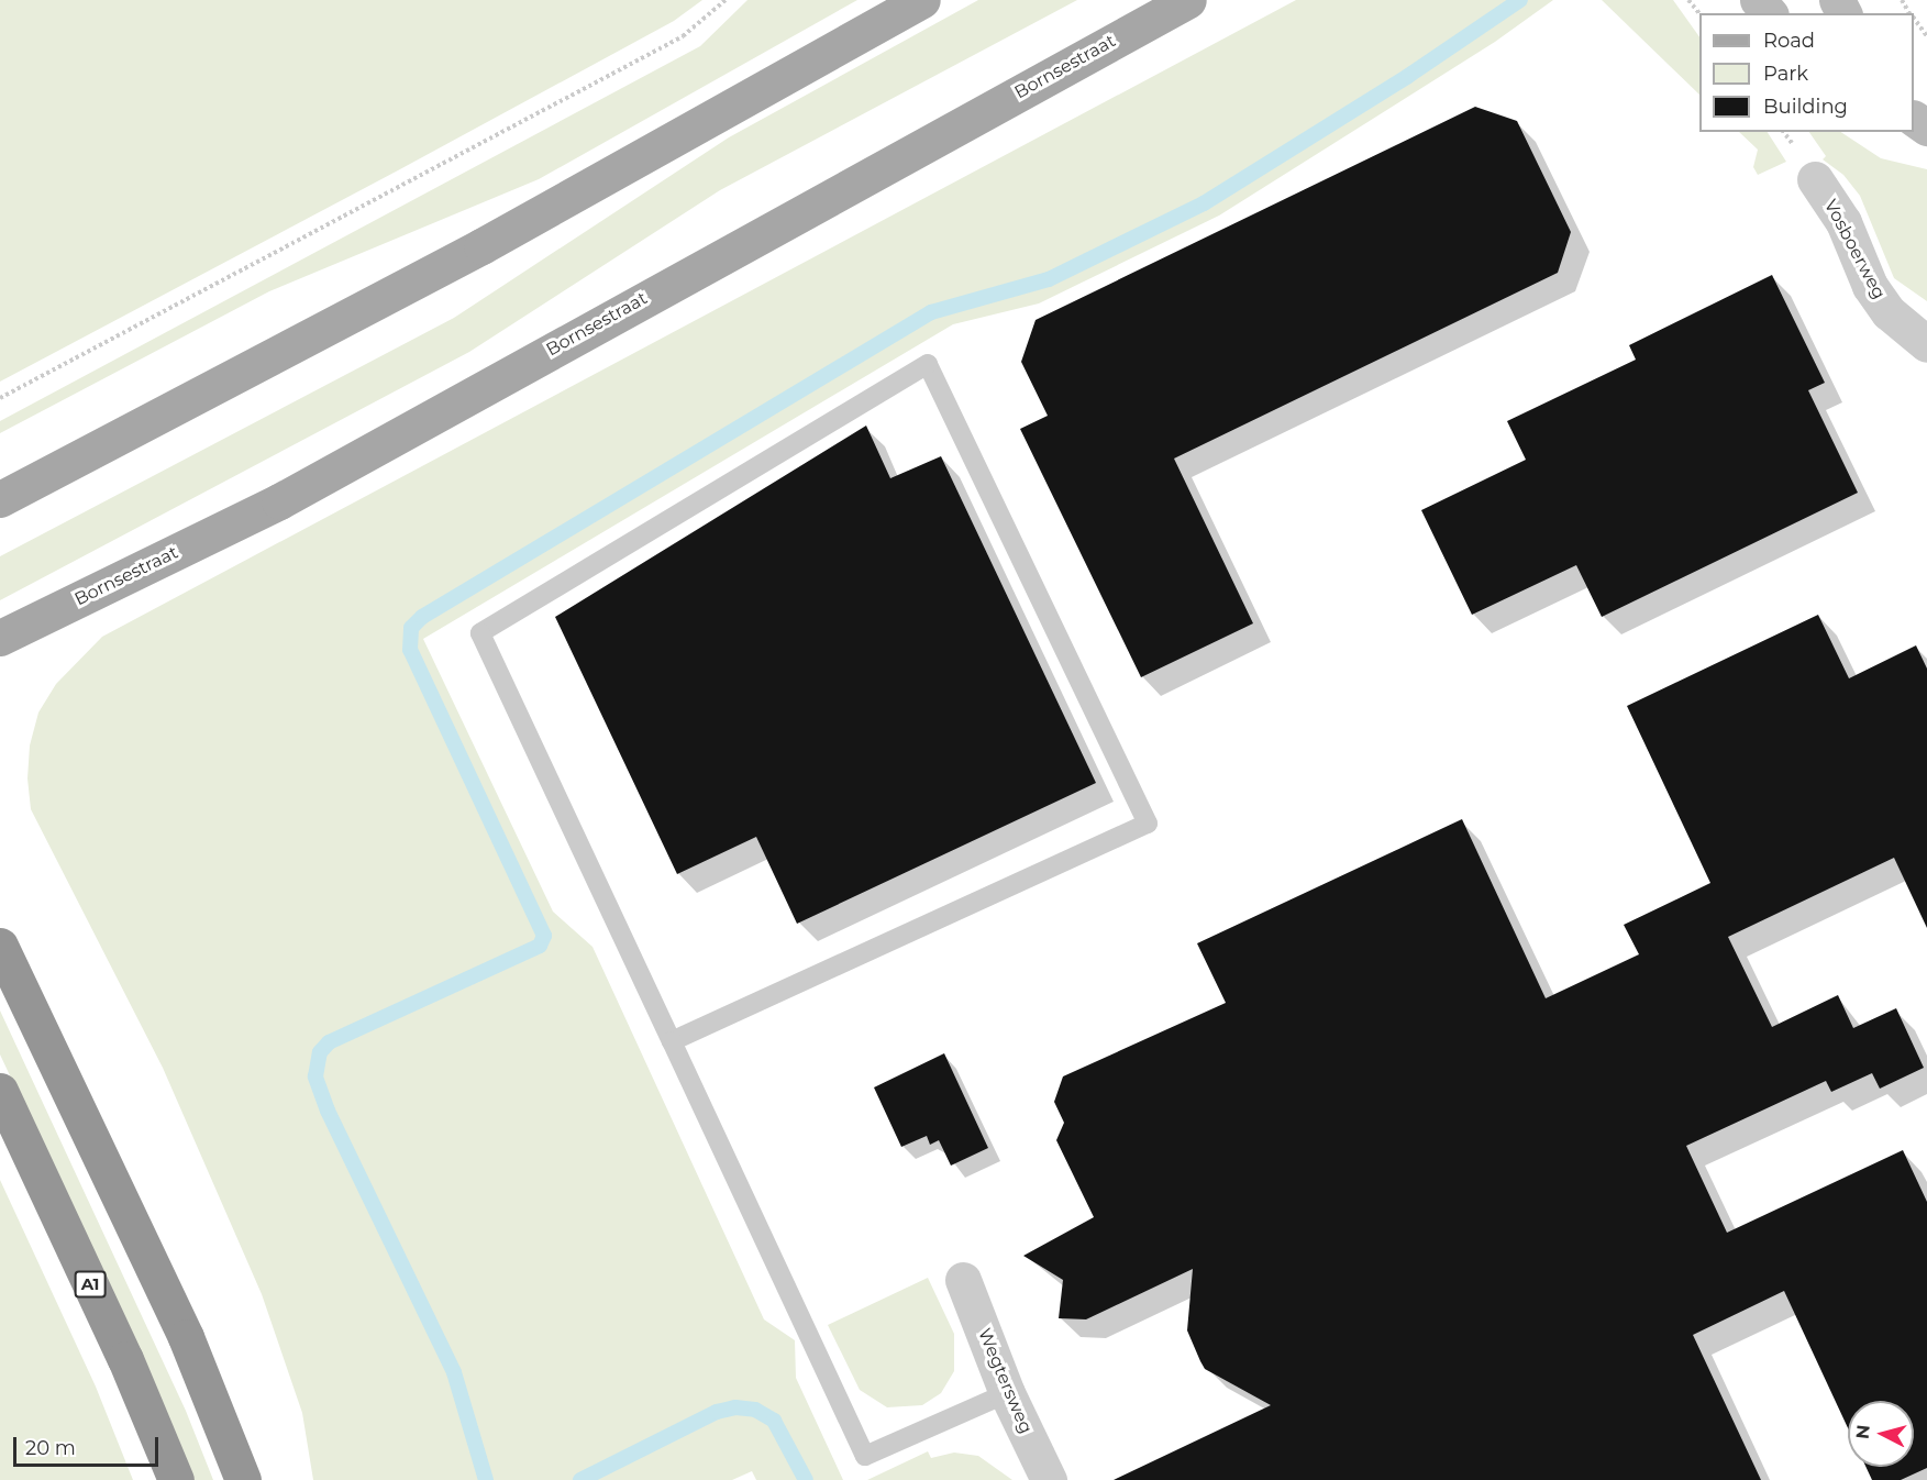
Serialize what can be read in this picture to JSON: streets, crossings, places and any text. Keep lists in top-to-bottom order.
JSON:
{
  "streets": {
    "highway": ["A1"],
    "main road": ["Bornsestraat"],
    "street": ["Vosboerweg", "Wegtersweg"]
  },
  "legend": ["Road", "Park", "Building"],
  "scale_bar": "20 m",
  "north": "left"
}
